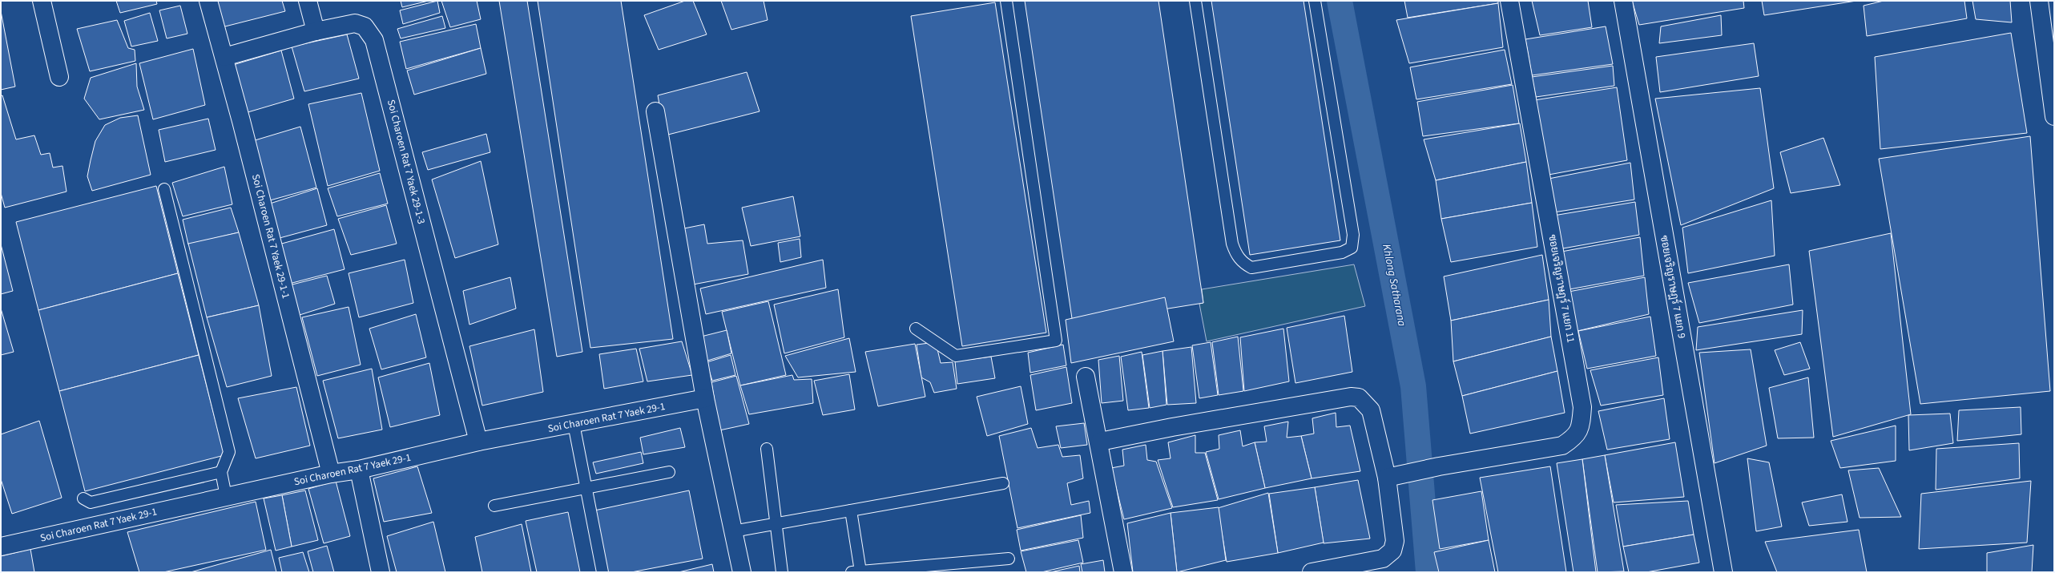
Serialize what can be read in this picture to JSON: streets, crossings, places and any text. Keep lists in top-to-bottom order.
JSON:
{
  "streets": {
    "street": [
      "Soi Charoen Rat 7 Yaek 29-1-3",
      "Soi Charoen Rat 7 Yaek 29-1-1",
      "ซอยเจริญราษฎร์ 7 แยก 9",
      "ซอยเจริญราษฎร์ 7 แยก 11",
      "Soi Charoen Rat 7 Yaek 29-1"
    ]
  },
  "crossings": [
    ["Soi Charoen Rat 7 Yaek 29-1-3", "Soi Charoen Rat 7 Yaek 29-1-1"],
    ["Soi Charoen Rat 7 Yaek 29-1-3", "Soi Charoen Rat 7 Yaek 29-1"],
    ["Soi Charoen Rat 7 Yaek 29-1-1", "Soi Charoen Rat 7 Yaek 29-1"]
  ],
  "water": ["Khlong Satharana"]
}
